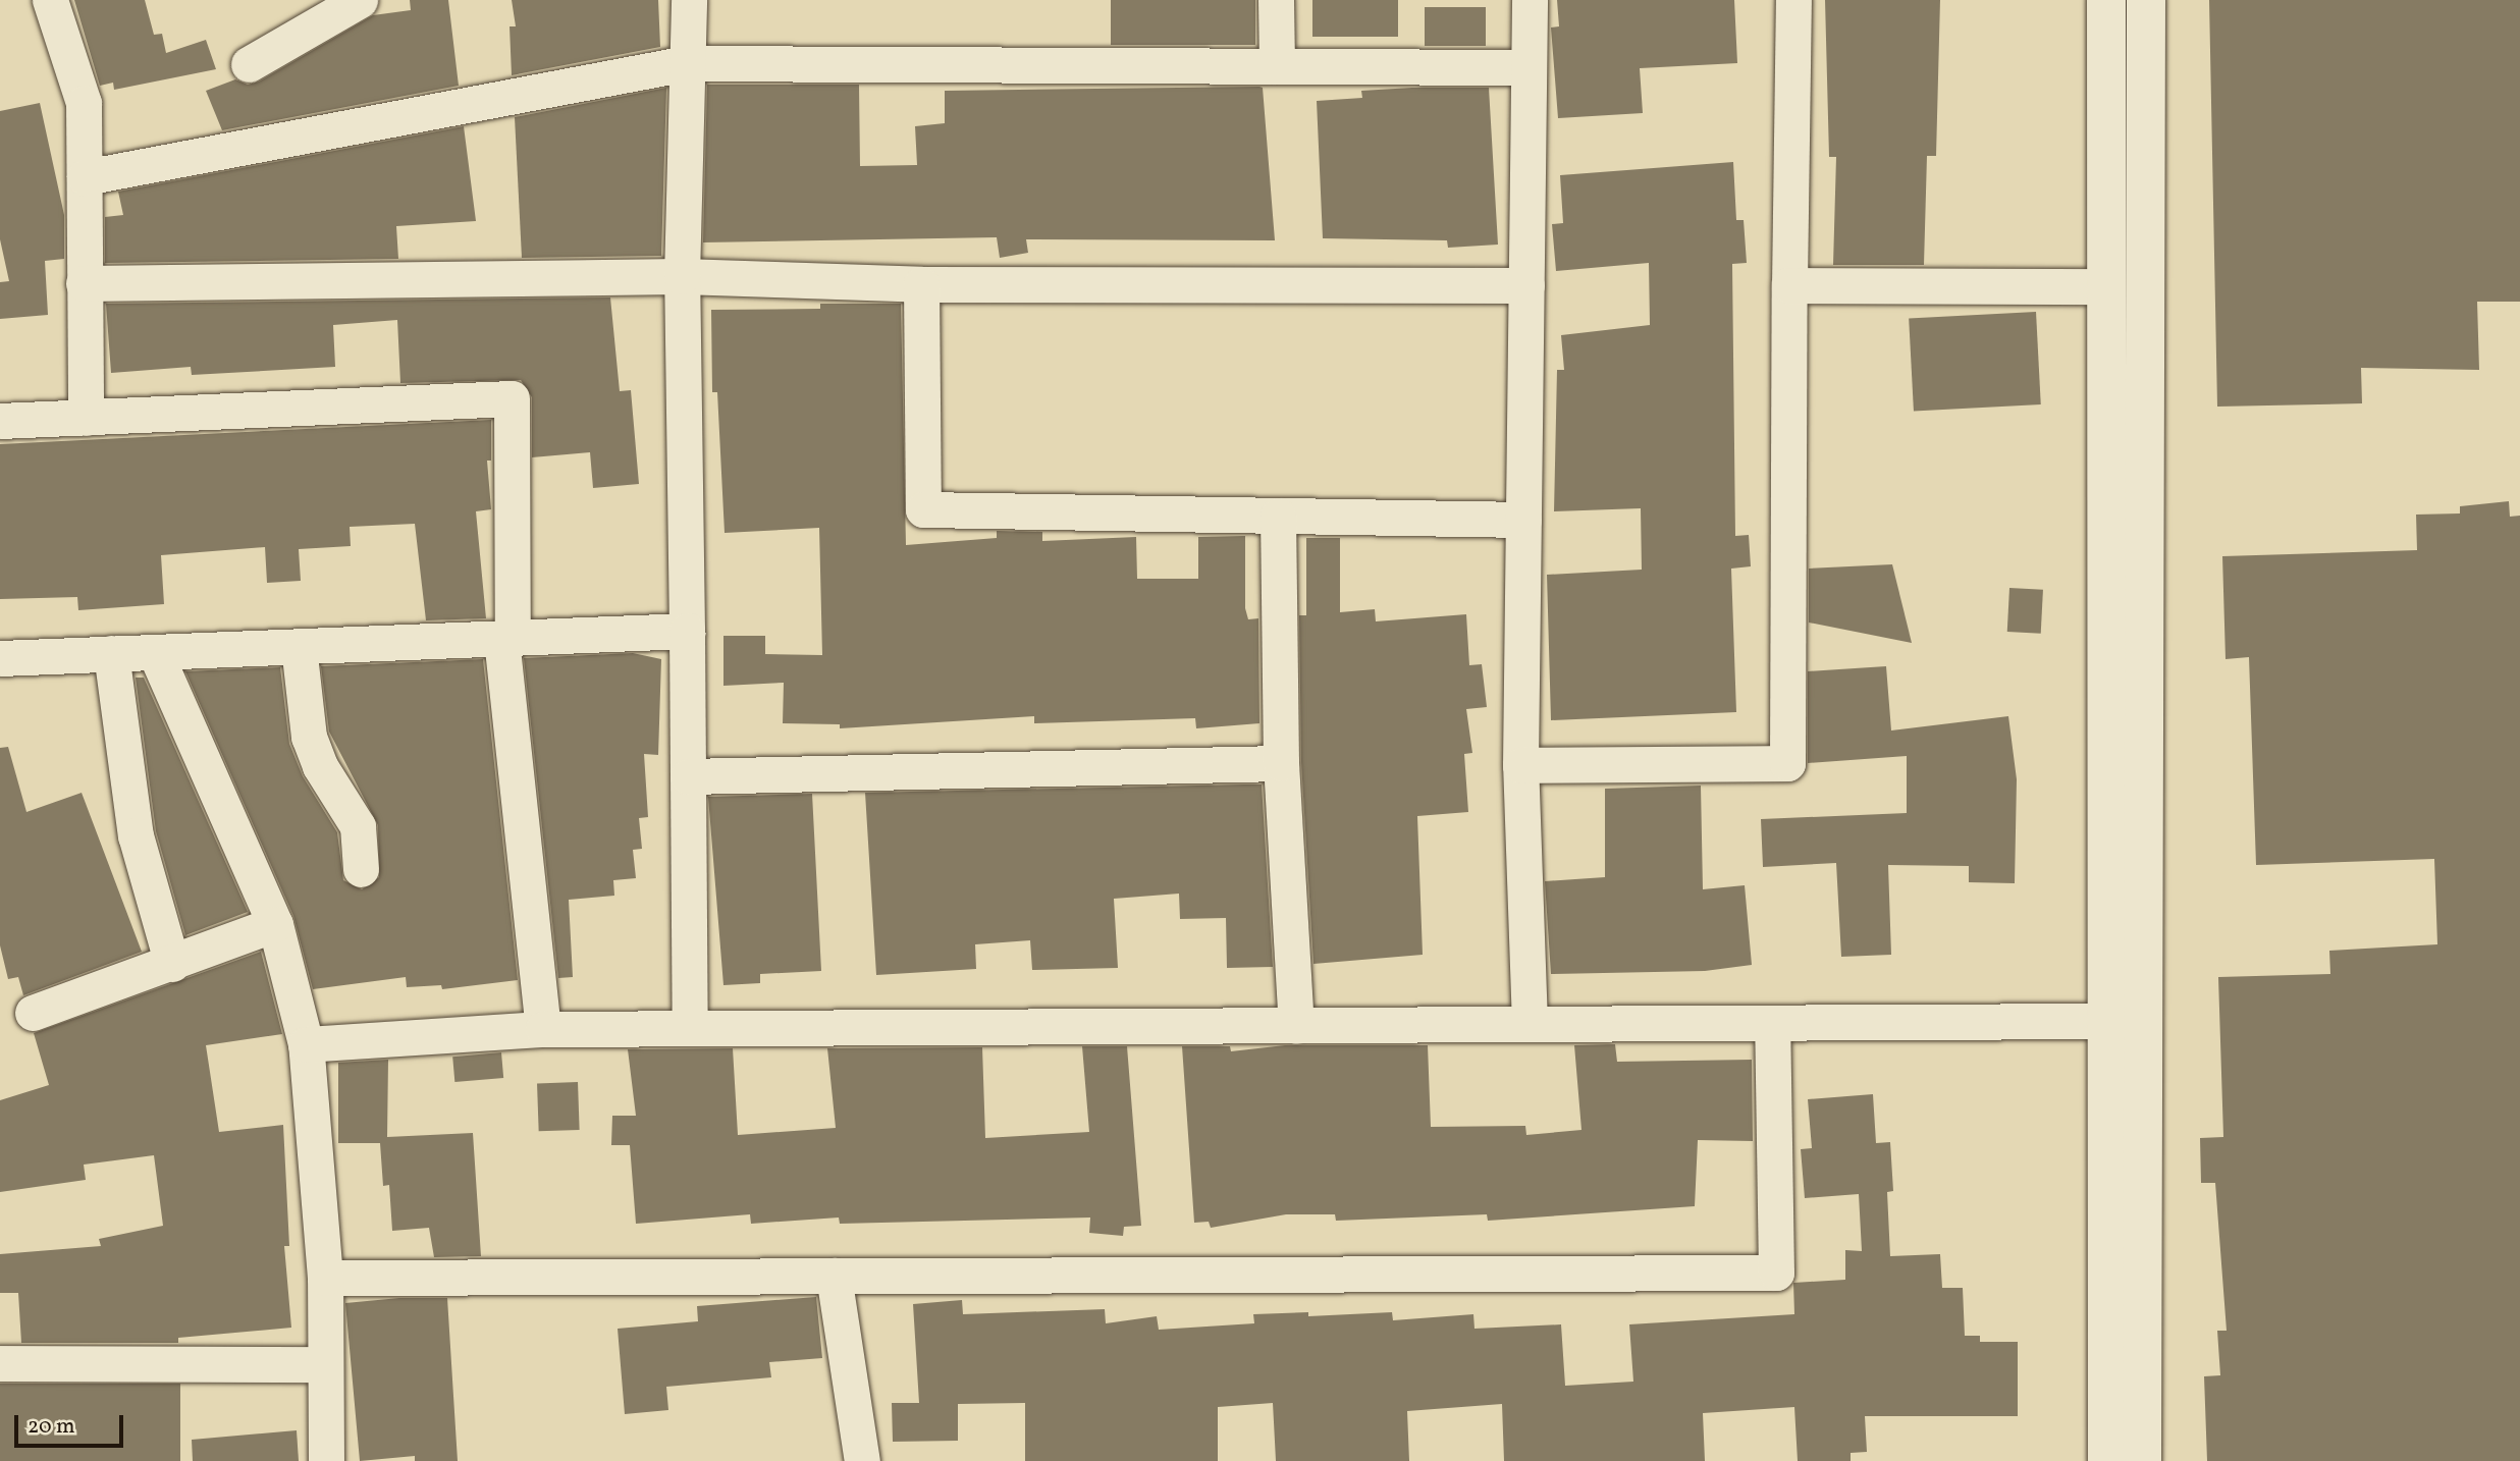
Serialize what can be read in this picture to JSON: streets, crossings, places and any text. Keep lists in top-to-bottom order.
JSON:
{
  "scale_bar": "20 m"
}
